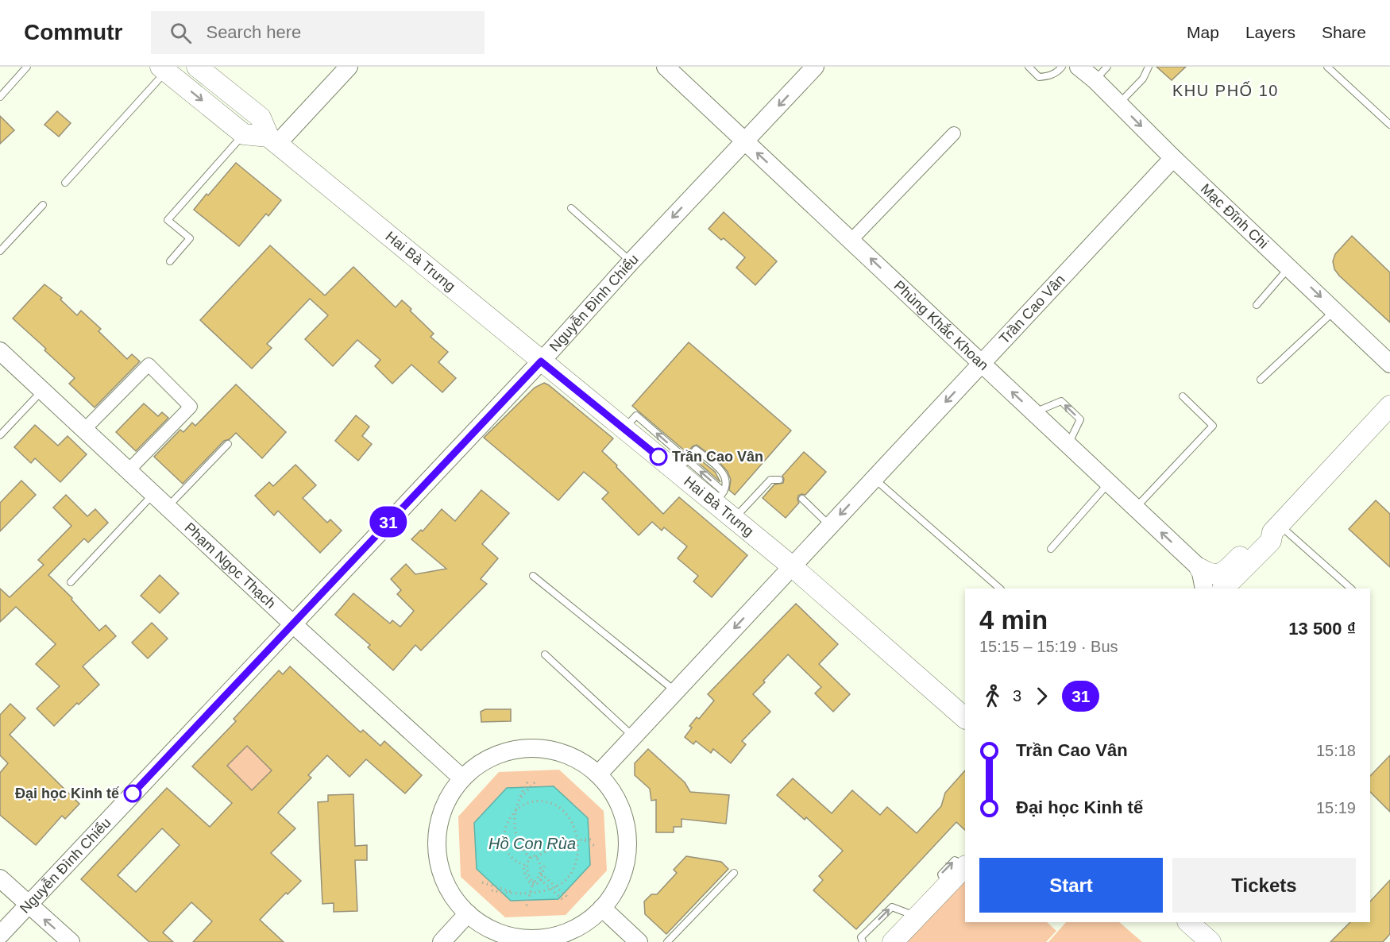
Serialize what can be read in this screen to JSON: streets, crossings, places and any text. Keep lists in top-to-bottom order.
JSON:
{
  "streets": {
    "main road": [
      "Mạc Đĩnh Chi",
      "Hai Bà Trưng",
      "Nguyễn Đình Chiểu",
      "Trần Cao Vân",
      "Phùng Khắc Khoan",
      "Phạm Ngọc Thạch"
    ]
  },
  "crossings": [
    ["Mạc Đĩnh Chi", "Trần Cao Vân"],
    ["Hai Bà Trưng", "Nguyễn Đình Chiểu"],
    ["Hai Bà Trưng", "Trần Cao Vân"],
    ["Nguyễn Đình Chiểu", "Phùng Khắc Khoan"],
    ["Nguyễn Đình Chiểu", "Phạm Ngọc Thạch"],
    ["Trần Cao Vân", "Phùng Khắc Khoan"]
  ],
  "one_way": ["Trần Cao Vân", "Phùng Khắc Khoan"],
  "districts": ["KHU PHỐ 10"],
  "water": ["Hồ Con Rùa"],
  "places": ["Trần Cao Vân", "Đại học Kinh tế"],
  "lines": ["bus line 31"],
  "page": {
    "header": "Commutr",
    "search": "Search here",
    "nav": ["Map", "Layers", "Share"],
    "on_map": "31",
    "heading": ["4 min", "15:15 – 15:19 · Bus", "13 500 ₫"],
    "legs": ["3", "31"],
    "list": [
      {
        "name": "Trần Cao Vân",
        "value": "15:18"
      },
      {
        "name": "Đại học Kinh tế",
        "value": "15:19"
      }
    ],
    "buttons": ["Start", "Tickets"]
  }
}
